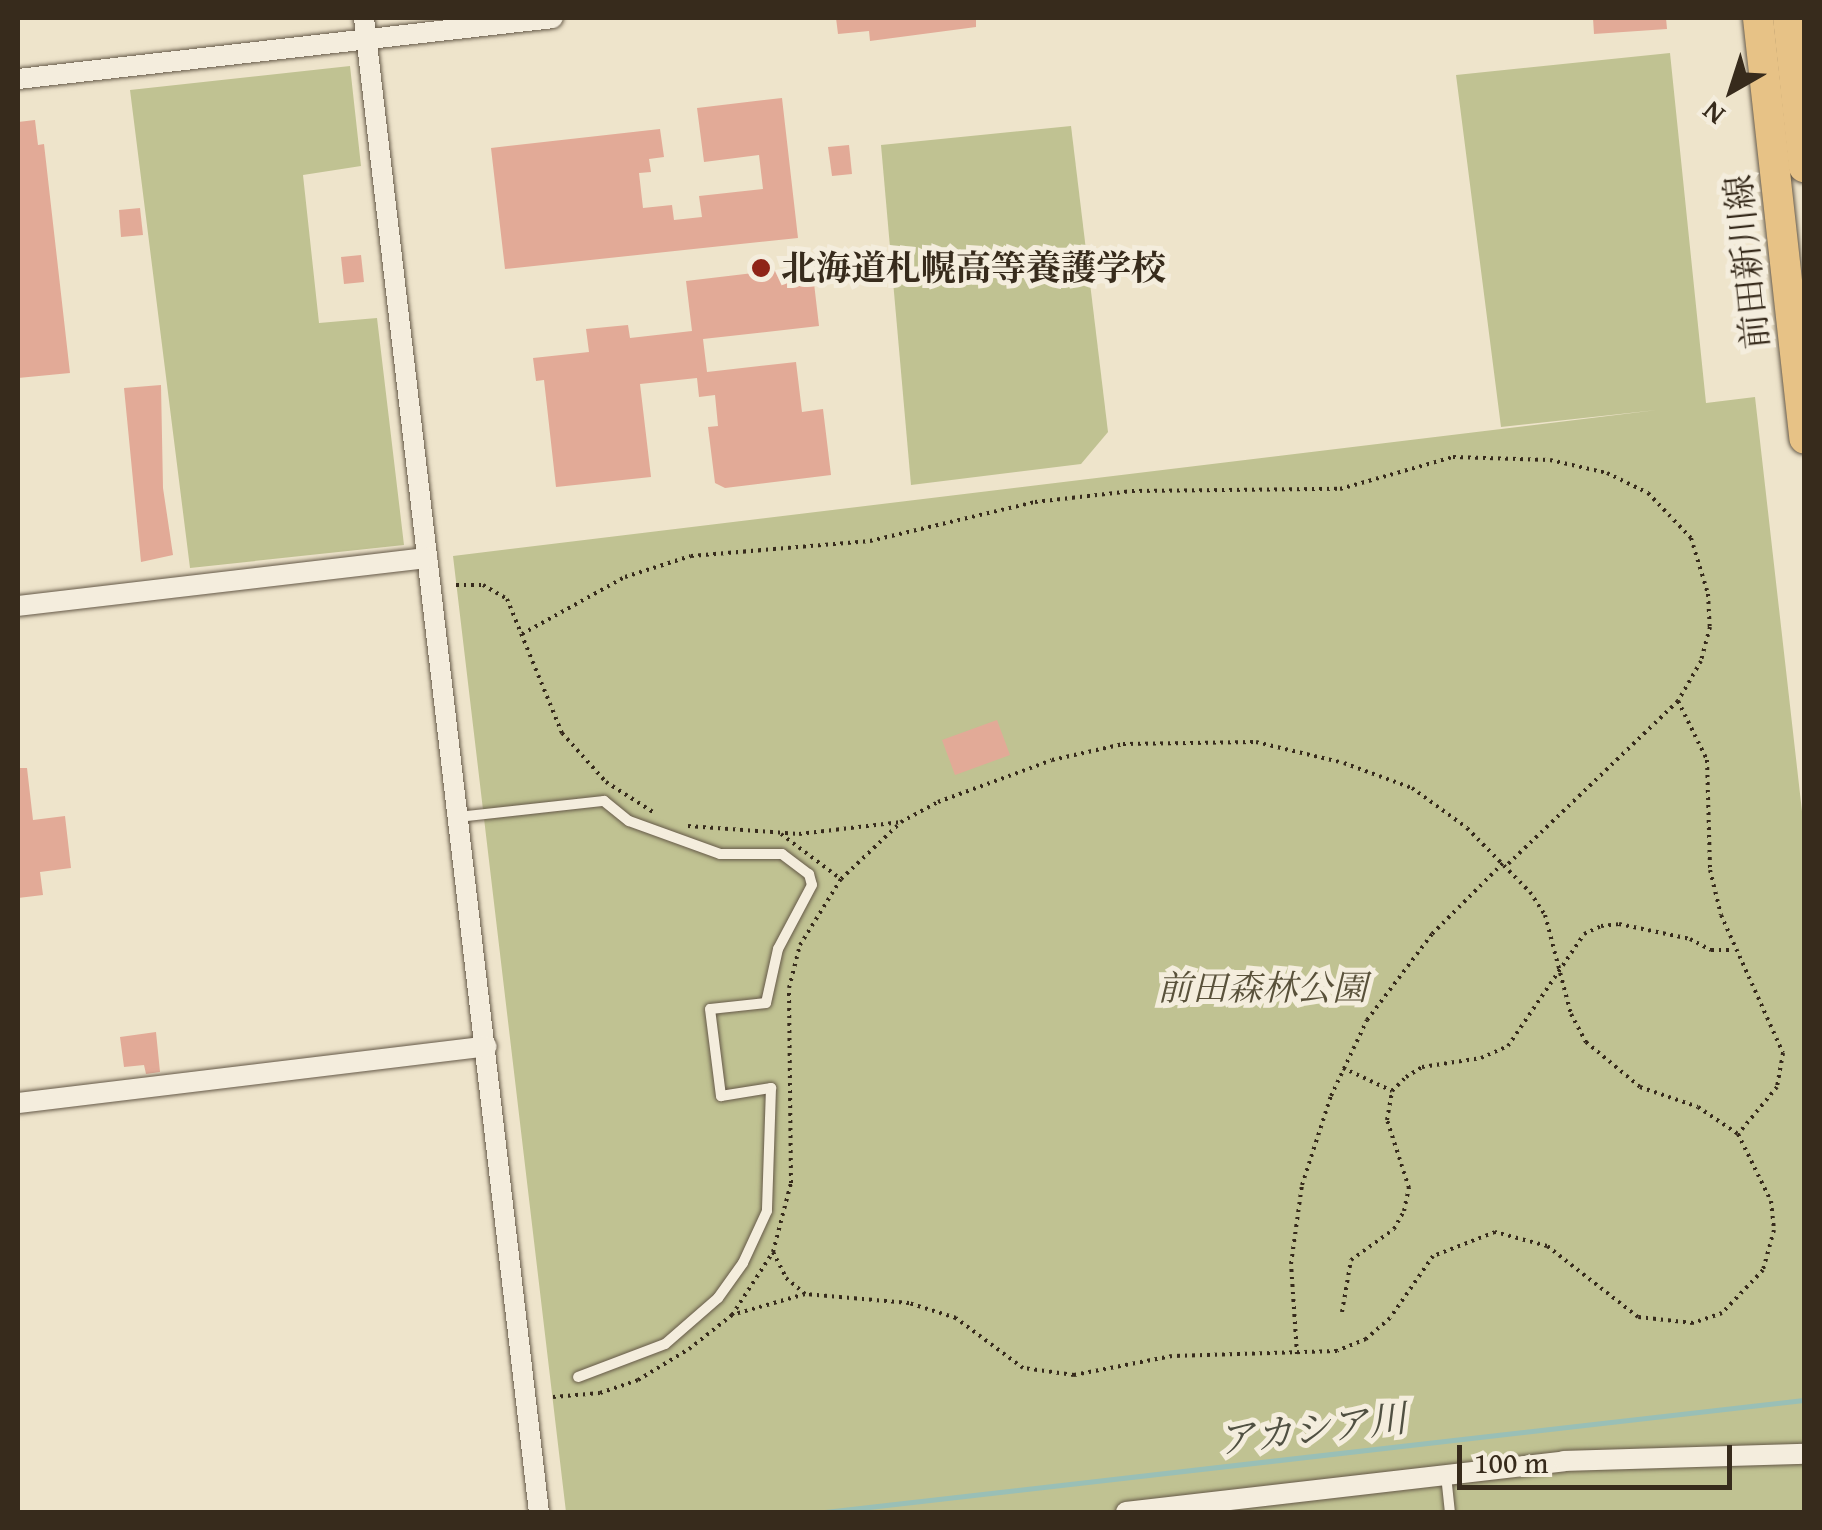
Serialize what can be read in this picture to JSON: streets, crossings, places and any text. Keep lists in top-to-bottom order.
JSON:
{
  "streets": {
    "main road": ["前田新川線"]
  },
  "water": ["アカシア川"],
  "parks": ["前田森林公園"],
  "places": ["北海道札幌高等養護学校"],
  "scale_bar": "100 m",
  "north": "bottom left"
}
